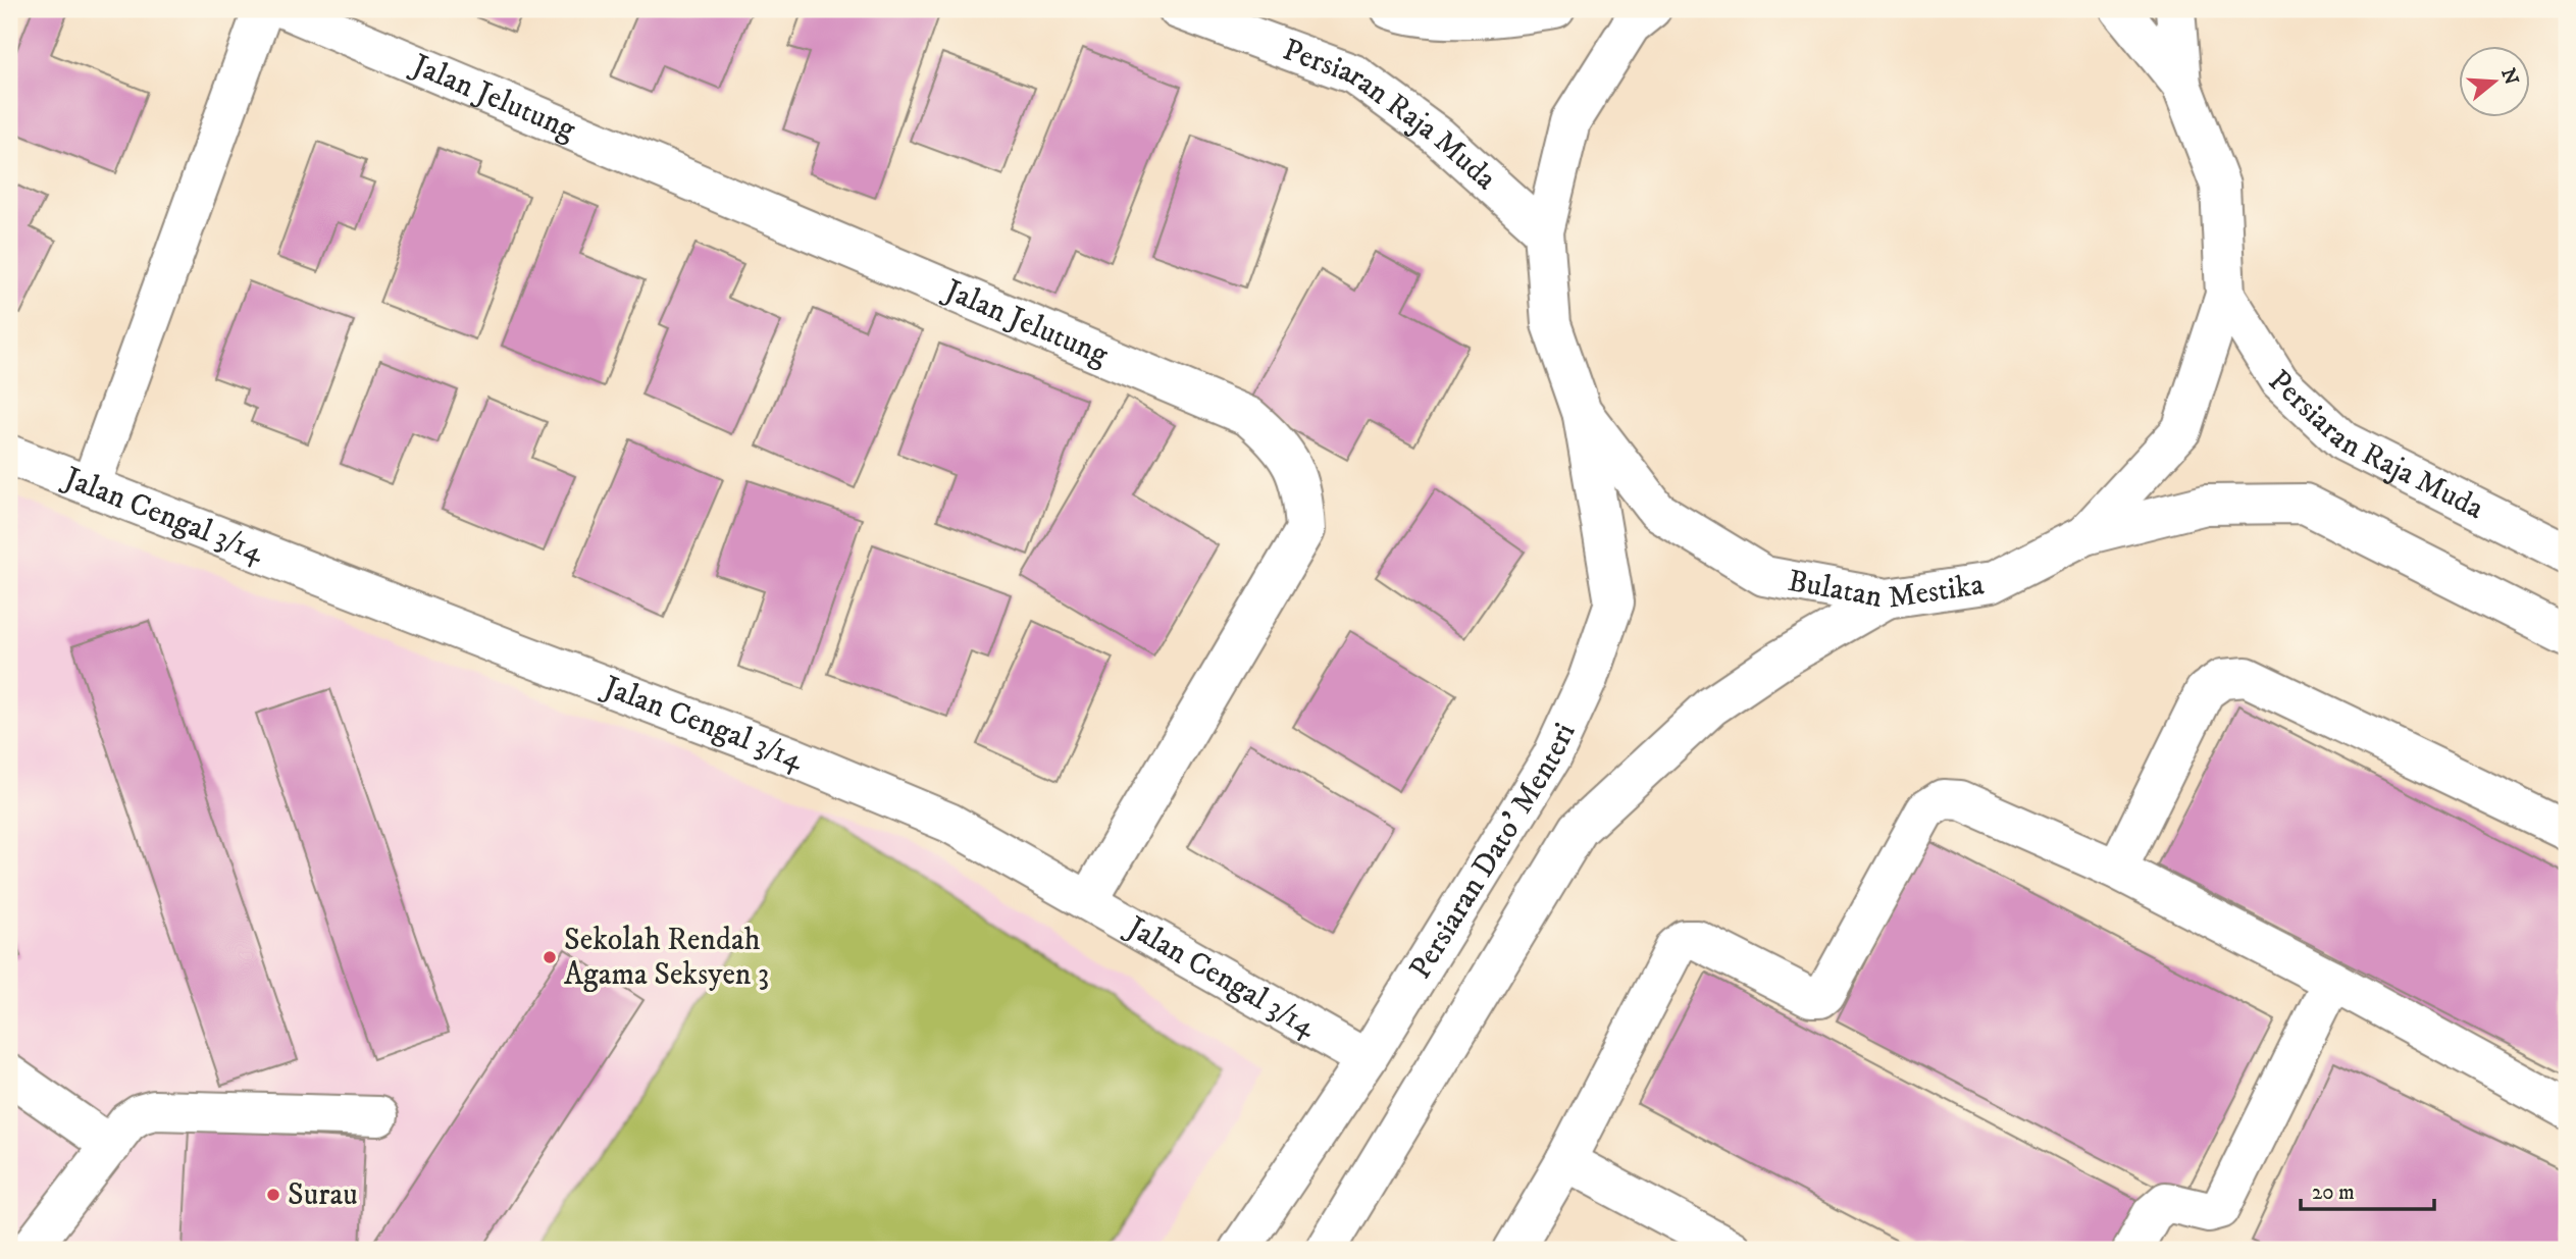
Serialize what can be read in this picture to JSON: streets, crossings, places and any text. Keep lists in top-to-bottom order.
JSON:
{
  "streets": {
    "street": [
      "Jalan Jelutung",
      "Persiaran Raja Muda",
      "Jalan Cengal 3/14",
      "Bulatan Mestika",
      "Persiaran Dato' Menteri"
    ]
  },
  "crossings": [
    ["Jalan Jelutung", "Jalan Cengal 3/14"],
    ["Persiaran Raja Muda", "Bulatan Mestika"],
    ["Jalan Cengal 3/14", "Persiaran Dato' Menteri"],
    ["Bulatan Mestika", "Persiaran Dato' Menteri"]
  ],
  "places": ["Sekolah Rendah Agama Seksyen 3", "Surau"],
  "scale_bar": "20 m",
  "north": "right"
}
